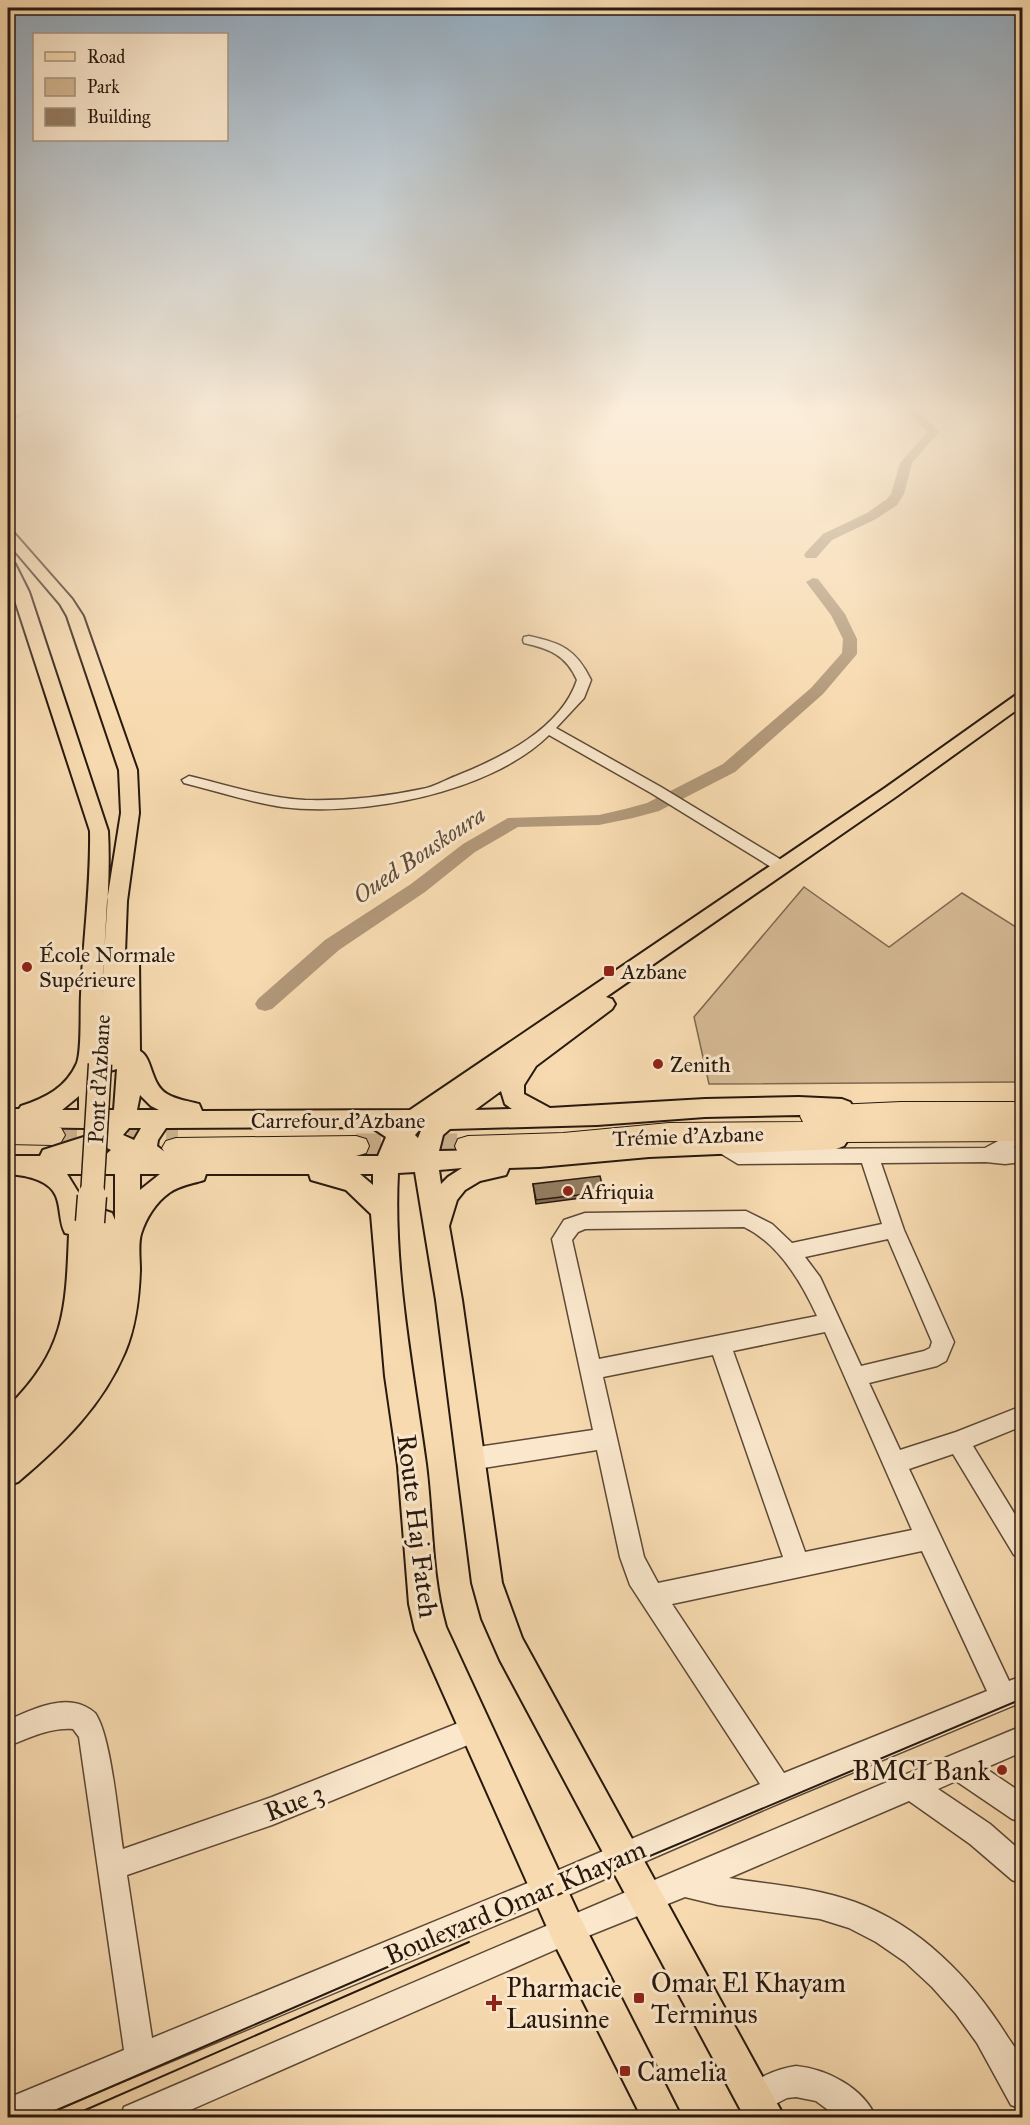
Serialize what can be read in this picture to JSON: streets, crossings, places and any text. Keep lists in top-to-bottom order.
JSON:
{
  "streets": {
    "highway": ["Trémie d'Azbane"],
    "main road": ["Pont d'Azbane", "Carrefour d'Azbane", "Route Haj Fateh"],
    "street": ["Rue 3", "Boulevard Omar Khayam"]
  },
  "crossings": [
    ["Carrefour d'Azbane", "Route Haj Fateh"],
    ["Route Haj Fateh", "Rue 3"],
    ["Route Haj Fateh", "Boulevard Omar Khayam"]
  ],
  "water": ["Oued Bouskoura"],
  "places": {
    "other": [
      "École Normale Supérieure",
      "Zenith",
      "Afriquia",
      "BMCI Bank"
    ],
    "transit": ["Azbane", "Omar El Khayam Terminus", "Camelia"],
    "health": ["Pharmacie Lausinne"]
  },
  "legend": ["Road", "Park", "Building"]
}
